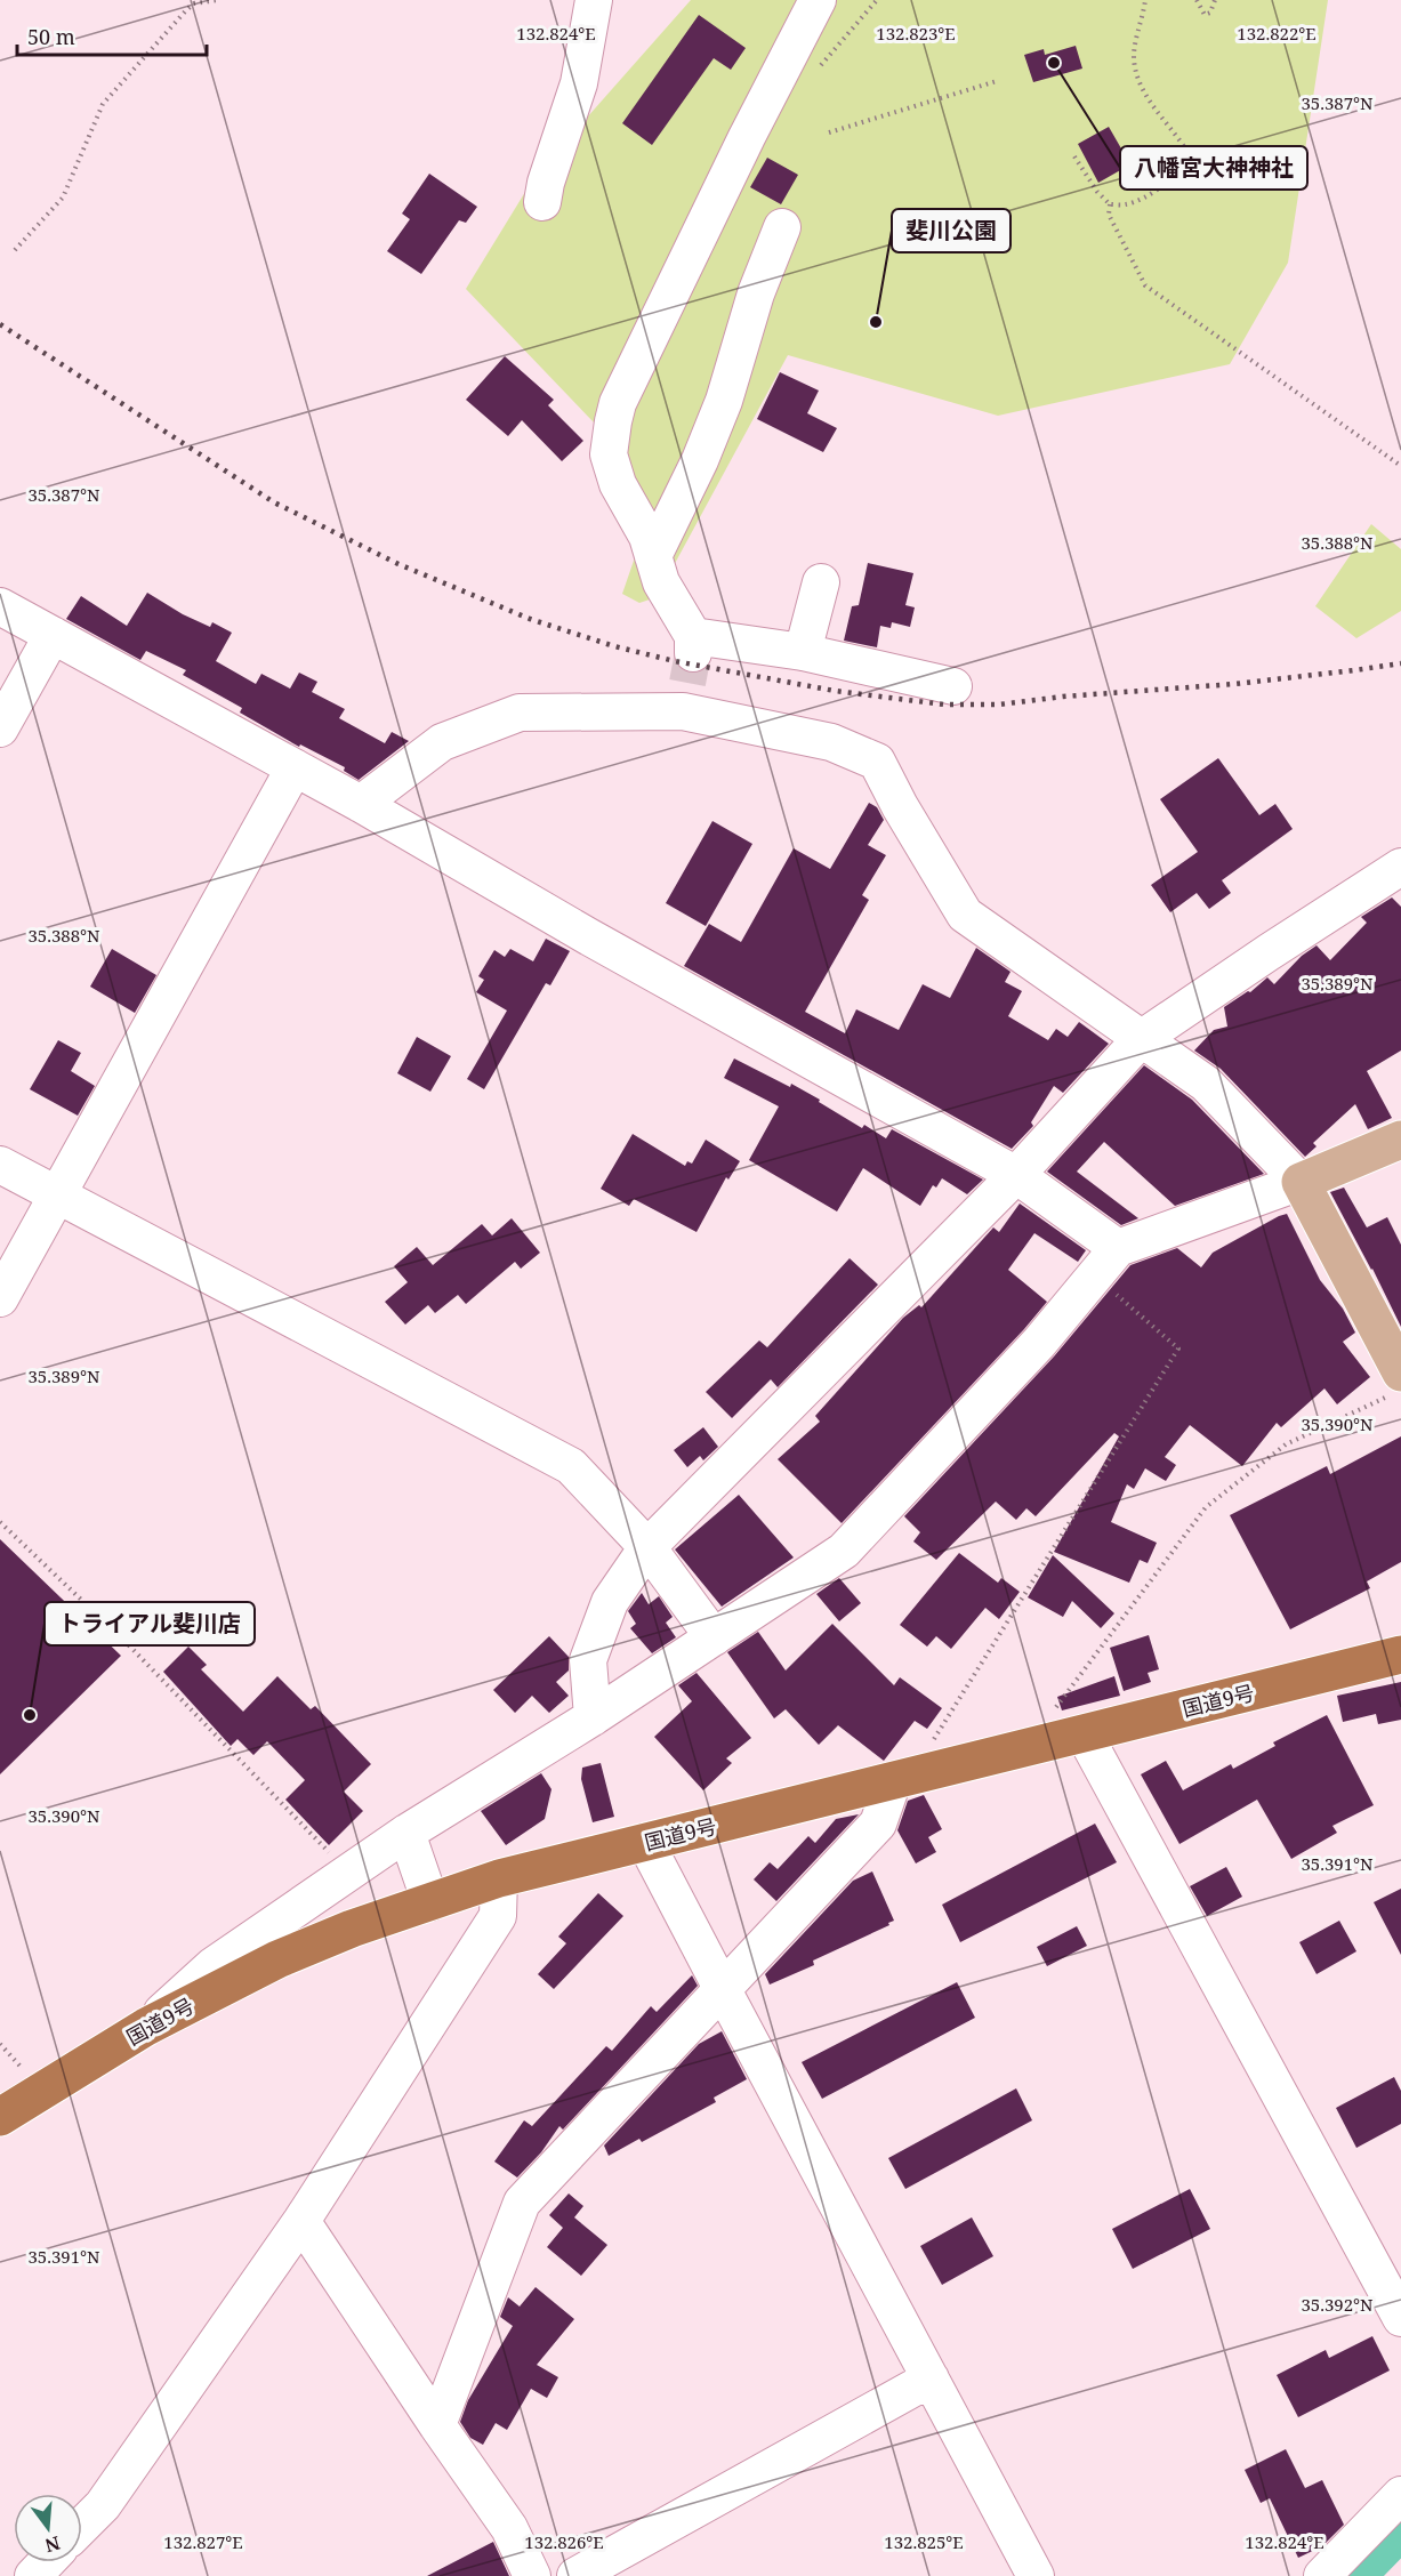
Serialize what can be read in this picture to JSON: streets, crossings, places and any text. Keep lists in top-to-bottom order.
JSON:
{
  "streets": {
    "highway": ["国道9号"]
  },
  "places": ["八幡宮大神神社", "斐川公園", "トライアル斐川店"],
  "scale_bar": "50 m",
  "north": "bottom",
  "coordinates": [
    "132.824°E",
    "132.823°E",
    "132.822°E",
    "35.387°N",
    "35.388°N",
    "35.389°N",
    "35.390°N",
    "35.391°N",
    "35.392°N",
    "132.827°E",
    "132.826°E",
    "132.825°E"
  ]
}
